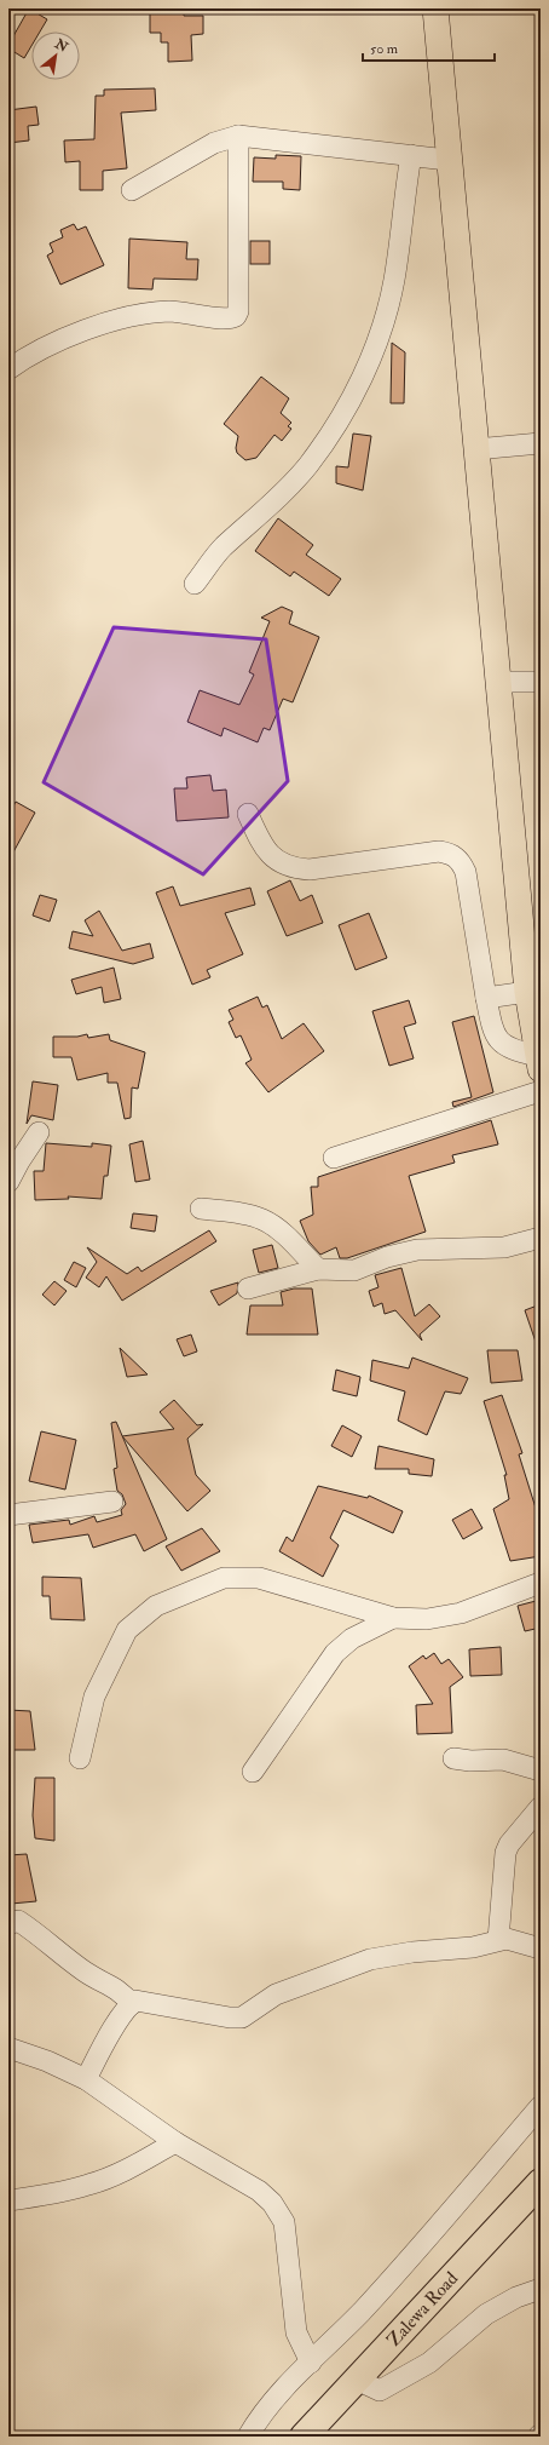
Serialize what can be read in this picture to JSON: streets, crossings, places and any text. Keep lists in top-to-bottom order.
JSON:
{
  "streets": {
    "highway": ["Zalewa Road"]
  },
  "scale_bar": "50 m",
  "north": "top right"
}
